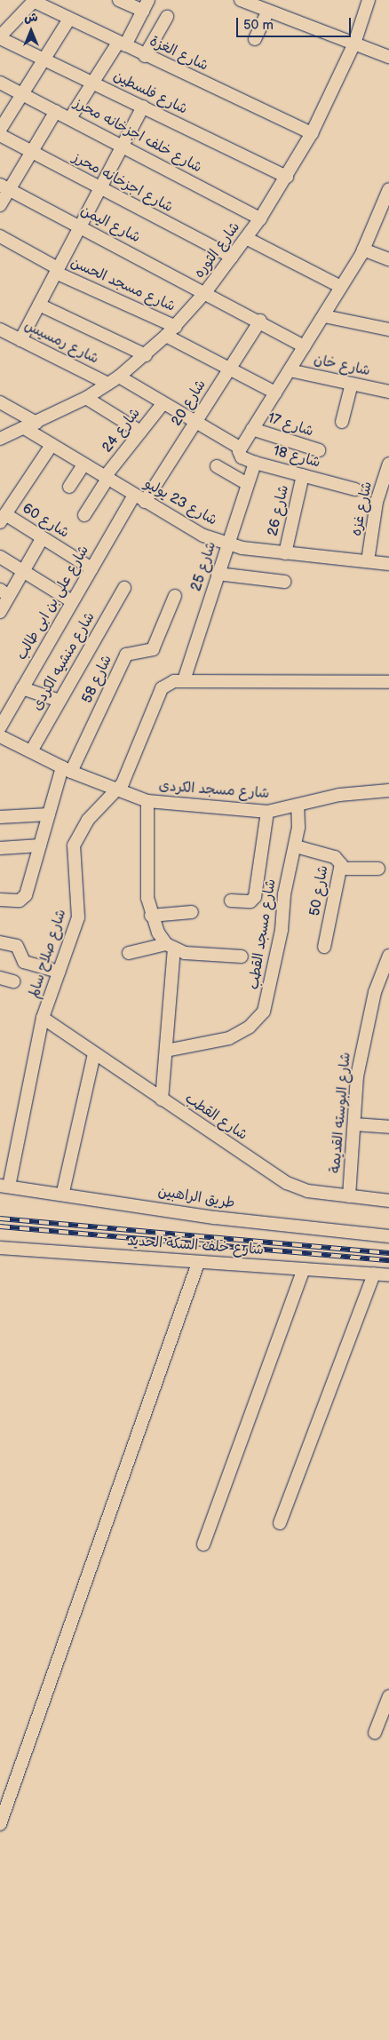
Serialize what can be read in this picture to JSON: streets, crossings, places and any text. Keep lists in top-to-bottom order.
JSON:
{
  "streets": {
    "street": [
      "شارع الغزة",
      "شارع فلسطين",
      "شارع خلف اجزخانه محرز",
      "شارع اجزخانه محرز",
      "شارع اليمن",
      "شارع الثوره",
      "شارع مسجد الحسن",
      "شارع رمسيس",
      "شارع خان",
      "شارع 20",
      "شارع 17",
      "شارع 24",
      "شارع 18",
      "شارع 23 يوليو",
      "شارع غزه",
      "شارع 26",
      "شارع 60",
      "شارع 25",
      "شارع على بن ابى طالب",
      "شارع منشيه الكردى",
      "شارع 58",
      "شارع مسجد الكردى",
      "شارع 50",
      "شارع مسجد القطب",
      "شارع صلاح سالم",
      "شارع البوسته القديمة",
      "شارع القطب",
      "طريق الراهبين",
      "شارع خلف السكة الحديد"
    ]
  },
  "crossings": [
    ["شارع الغزة", "شارع الثوره"],
    ["شارع فلسطين", "شارع الثوره"],
    ["شارع خلف اجزخانه محرز", "شارع الثوره"],
    ["شارع اجزخانه محرز", "شارع الثوره"],
    ["شارع اليمن", "شارع الثوره"],
    ["شارع اليمن", "شارع 20"],
    ["شارع الثوره", "شارع مسجد الحسن"],
    ["شارع الثوره", "شارع رمسيس"],
    ["شارع الثوره", "شارع 23 يوليو"],
    ["شارع 20", "شارع 23 يوليو"],
    ["شارع 24", "شارع 23 يوليو"],
    ["شارع 18", "شارع 26"],
    ["شارع 18", "شارع 25"],
    ["شارع 23 يوليو", "شارع غزه"],
    ["شارع 23 يوليو", "شارع 26"],
    ["شارع 23 يوليو", "شارع 25"],
    ["شارع 23 يوليو", "شارع على بن ابى طالب"],
    ["شارع 60", "شارع على بن ابى طالب"],
    ["شارع 25", "شارع صلاح سالم"],
    ["شارع منشيه الكردى", "شارع مسجد الكردى"],
    ["شارع 58", "شارع مسجد الكردى"],
    ["شارع مسجد الكردى", "شارع مسجد القطب"],
    ["شارع مسجد الكردى", "شارع صلاح سالم"],
    ["شارع 50", "شارع مسجد القطب"],
    ["شارع صلاح سالم", "شارع القطب"],
    ["شارع صلاح سالم", "طريق الراهبين"],
    ["شارع البوسته القديمة", "شارع القطب"]
  ],
  "scale_bar": "50 m",
  "north": "top"
}
